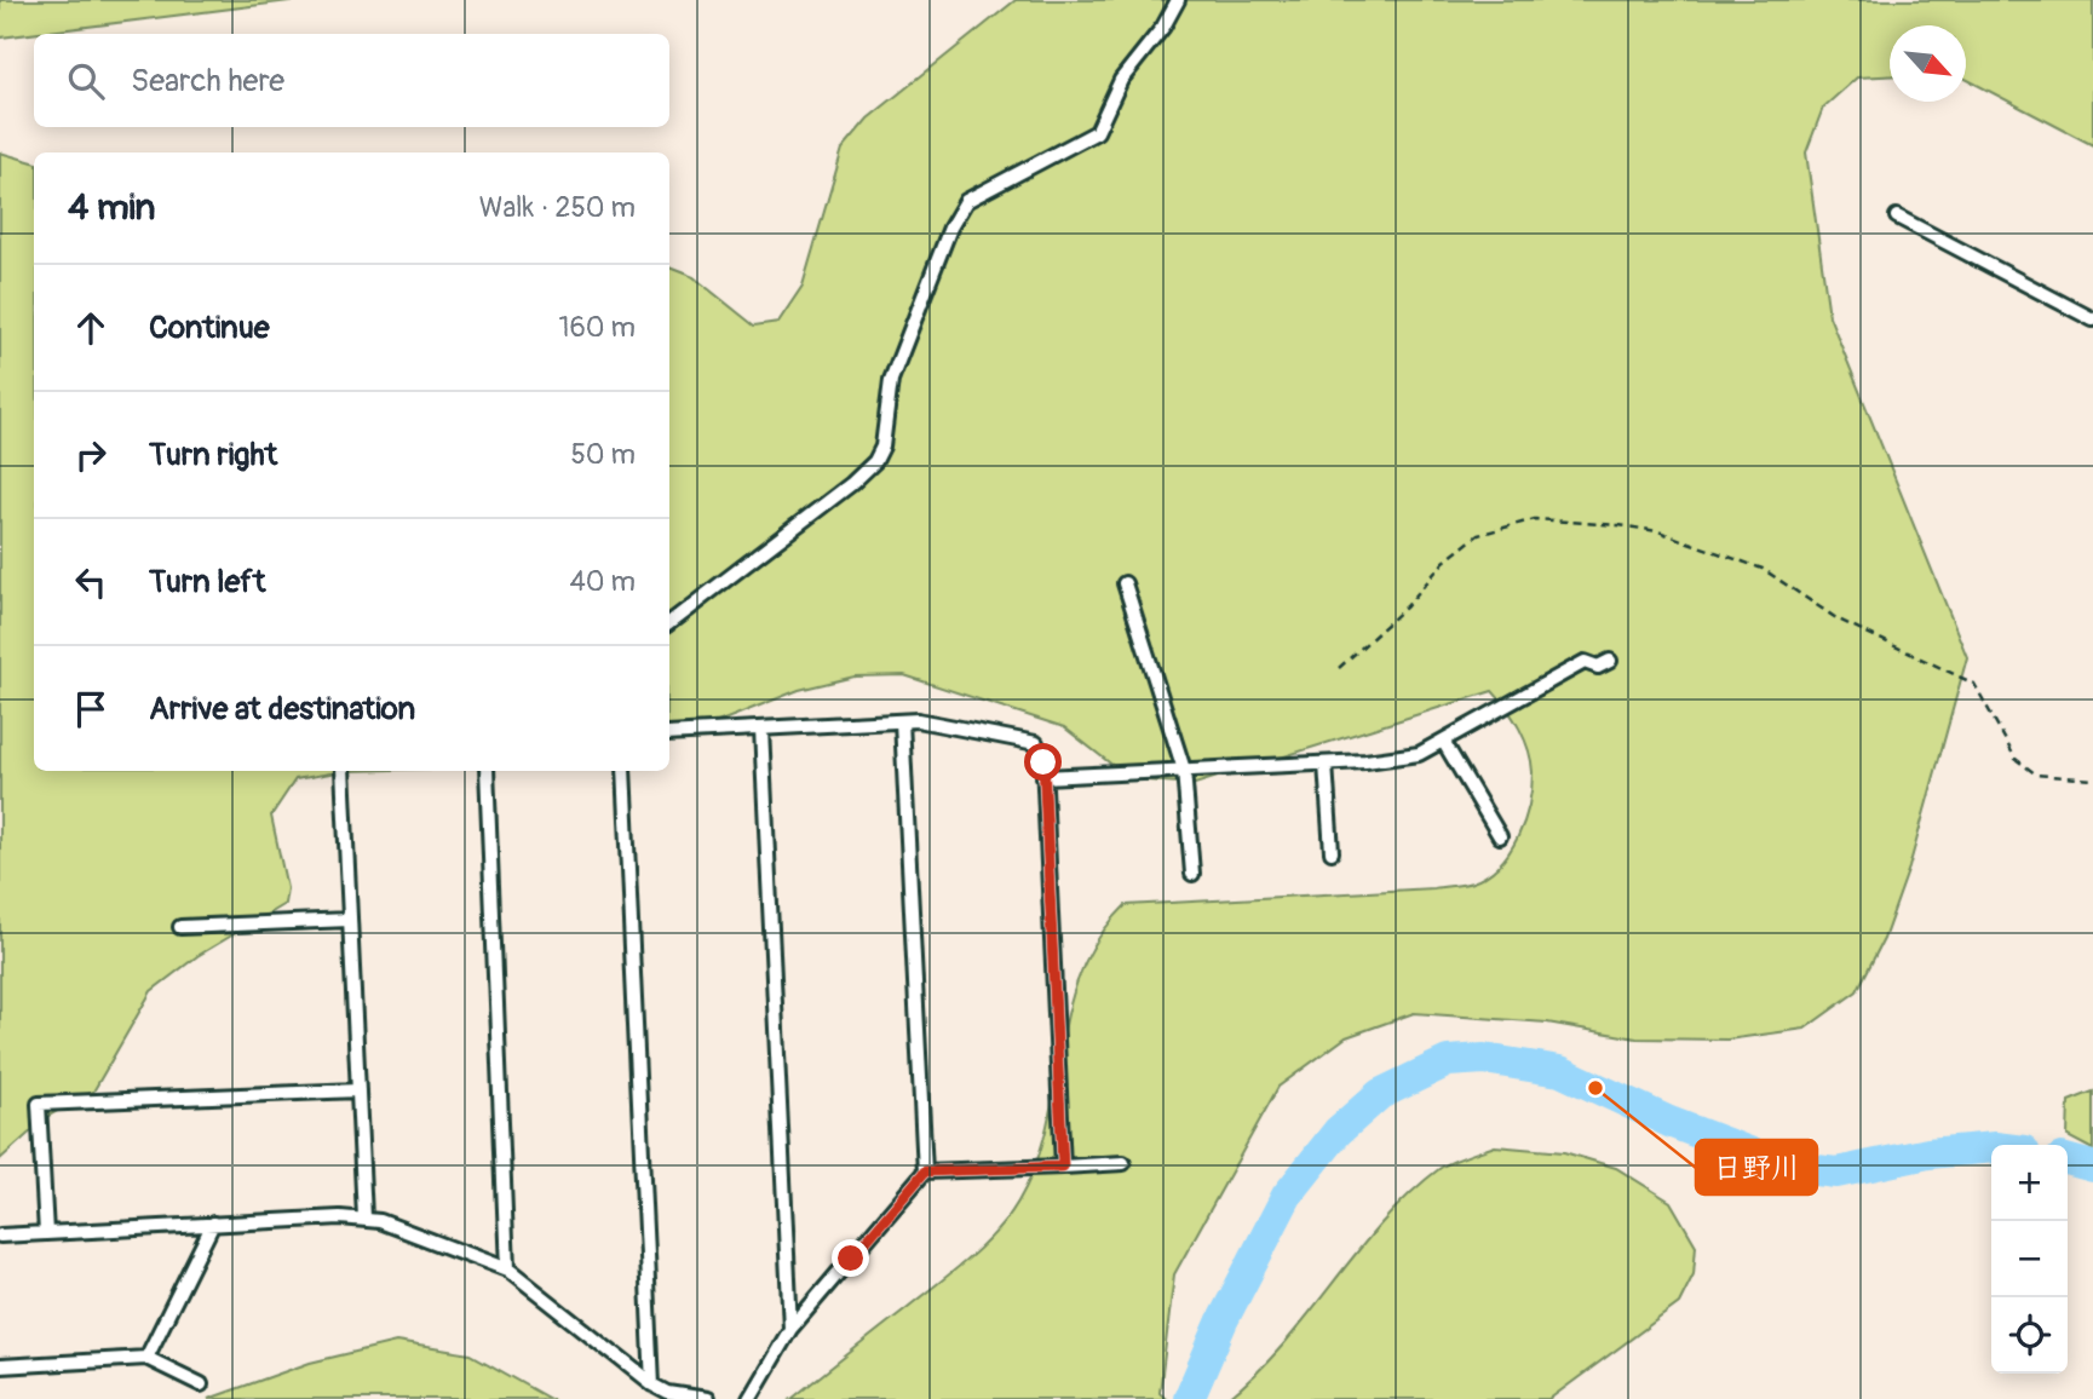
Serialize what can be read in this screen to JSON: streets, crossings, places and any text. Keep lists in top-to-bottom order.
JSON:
{
  "places": ["日野川"],
  "north": "bottom right",
  "page": {
    "search": "Search here",
    "heading": ["4 min", "Walk · 250 m"],
    "list": [
      ["Continue", "160 m"],
      ["Turn right", "50 m"],
      ["Turn left", "40 m"],
      "Arrive at destination"
    ],
    "map_buttons": ["+", "−"]
  }
}
